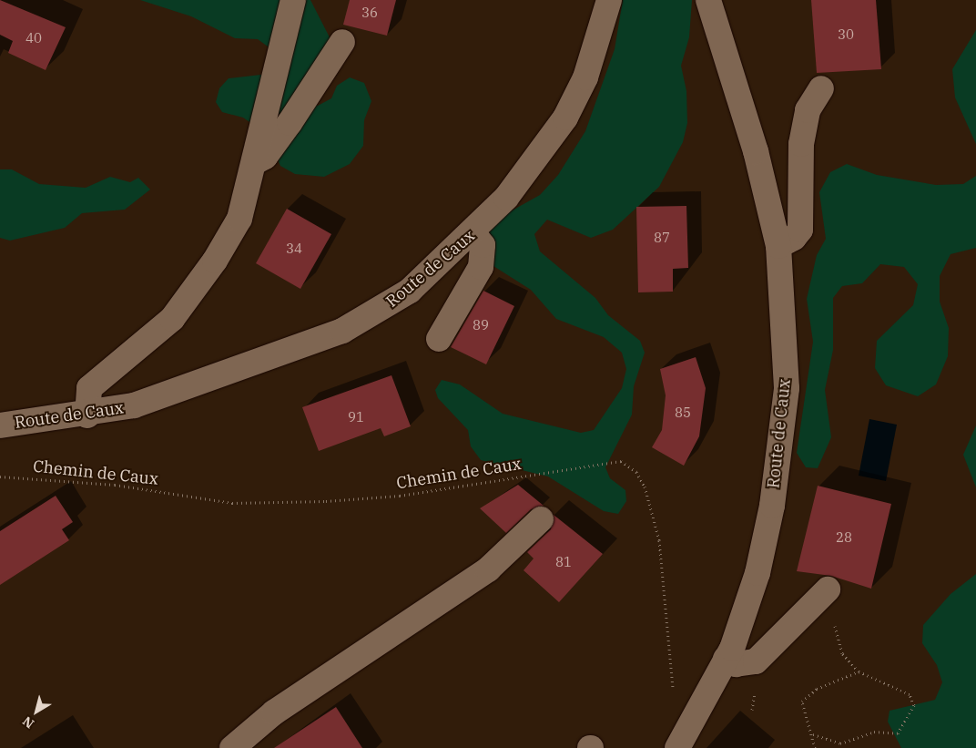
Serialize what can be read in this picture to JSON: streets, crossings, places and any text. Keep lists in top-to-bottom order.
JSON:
{
  "streets": {
    "street": ["Route de Caux"],
    "path": ["Chemin de Caux"]
  },
  "house_numbers": [
    "36",
    "30",
    "40",
    "87",
    "34",
    "89",
    "85",
    "91",
    "28",
    "81"
  ],
  "north": "bottom left"
}
